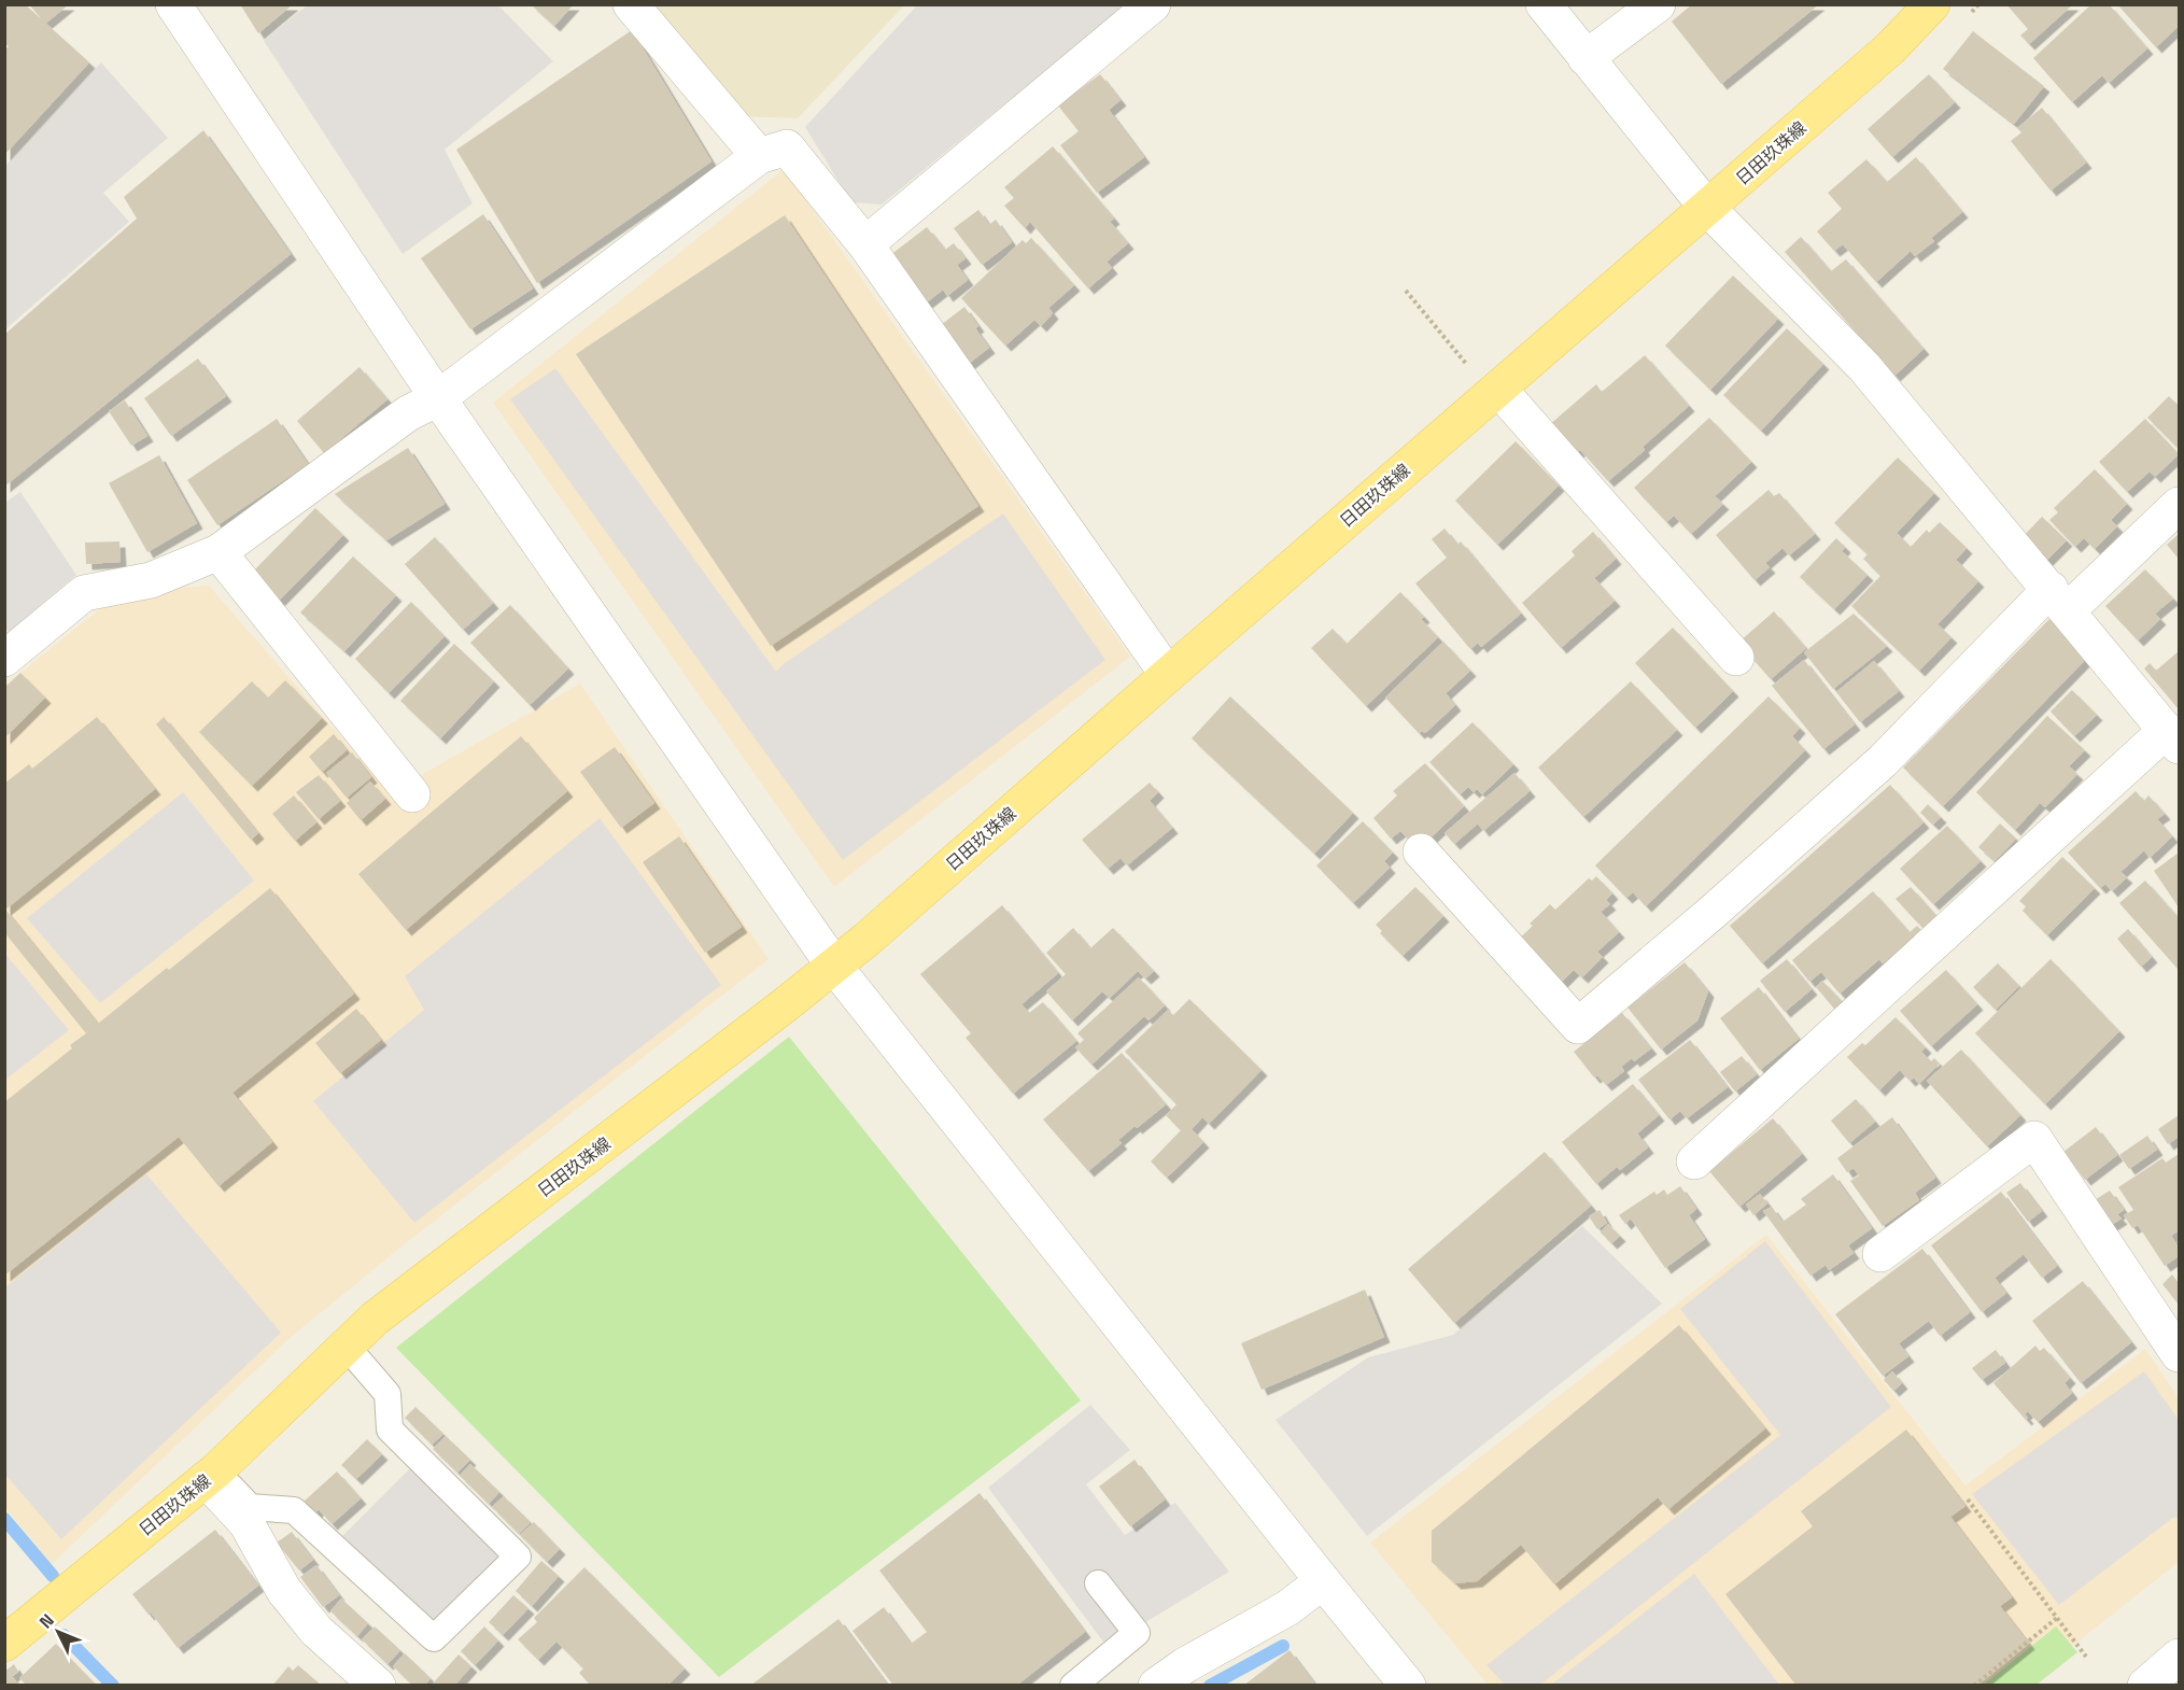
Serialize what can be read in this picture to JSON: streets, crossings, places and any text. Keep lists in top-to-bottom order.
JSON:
{
  "streets": {
    "main road": ["日田玖珠線"]
  },
  "north": "top left"
}
